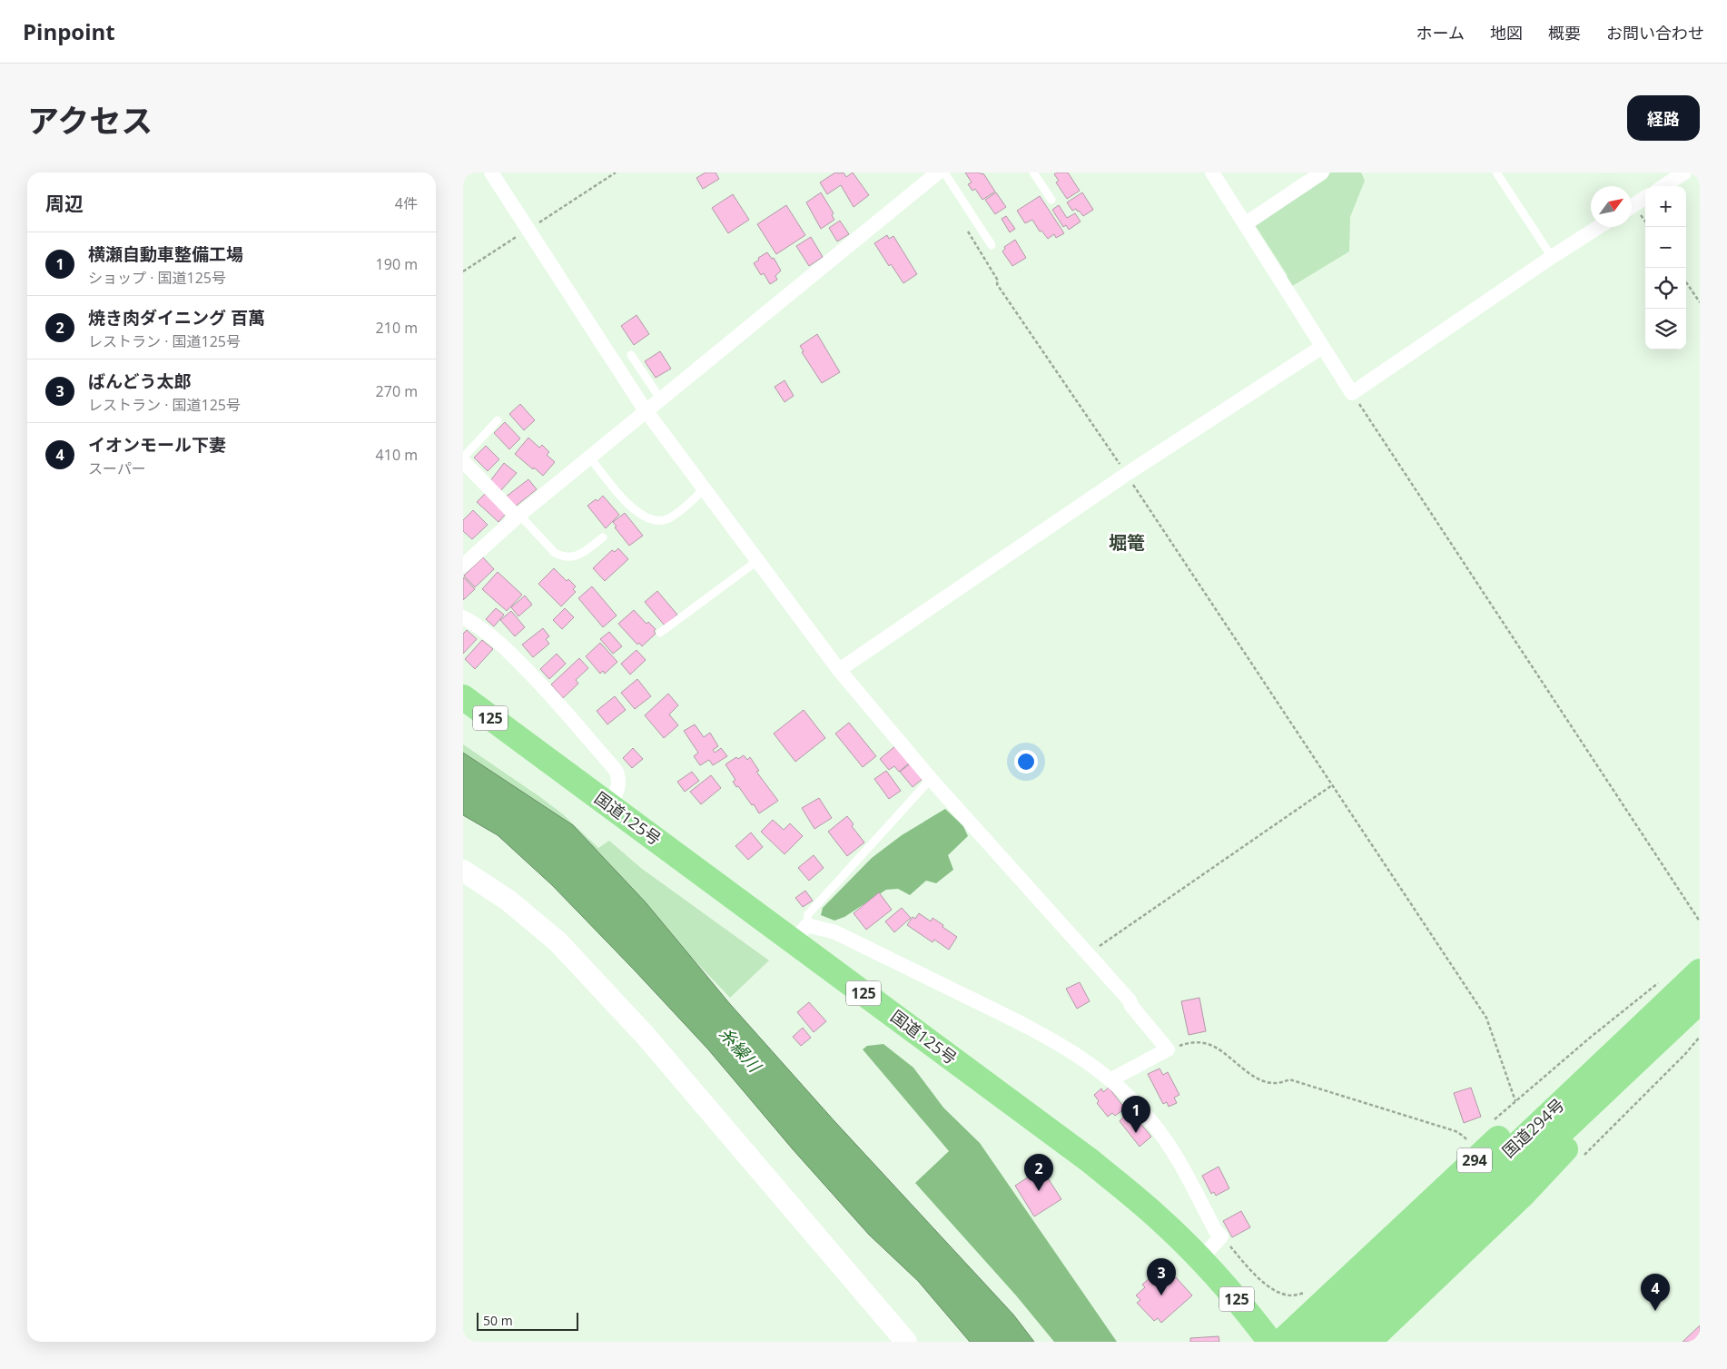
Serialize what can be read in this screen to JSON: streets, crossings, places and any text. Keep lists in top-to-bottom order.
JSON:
{
  "streets": {
    "highway": [
      "125",
      "国道125号",
      "国道294号",
      "294"
    ]
  },
  "crossings": [
    ["国道294号", "294"]
  ],
  "districts": ["堀篭"],
  "water": ["糸繰川"],
  "scale_bar": "50 m",
  "north": "top right",
  "page": {
    "header": "Pinpoint",
    "nav": [
      "ホーム",
      "地図",
      "概要",
      "お問い合わせ"
    ],
    "title": "アクセス",
    "buttons": "経路",
    "heading": ["周辺", "4件"],
    "map_buttons": ["+", "−"],
    "list": [
      {
        "mark": "1",
        "name": "横瀬自動車整備工場",
        "note": "ショップ · 国道125号",
        "value": "190 m"
      },
      {
        "mark": "2",
        "name": "焼き肉ダイニング 百萬",
        "note": "レストラン · 国道125号",
        "value": "210 m"
      },
      {
        "mark": "3",
        "name": "ばんどう太郎",
        "note": "レストラン · 国道125号",
        "value": "270 m"
      },
      {
        "mark": "4",
        "name": "イオンモール下妻",
        "note": "スーパー",
        "value": "410 m"
      }
    ],
    "pins": [
      "1",
      "2",
      "3",
      "4"
    ],
    "scale": "50 m"
  }
}
